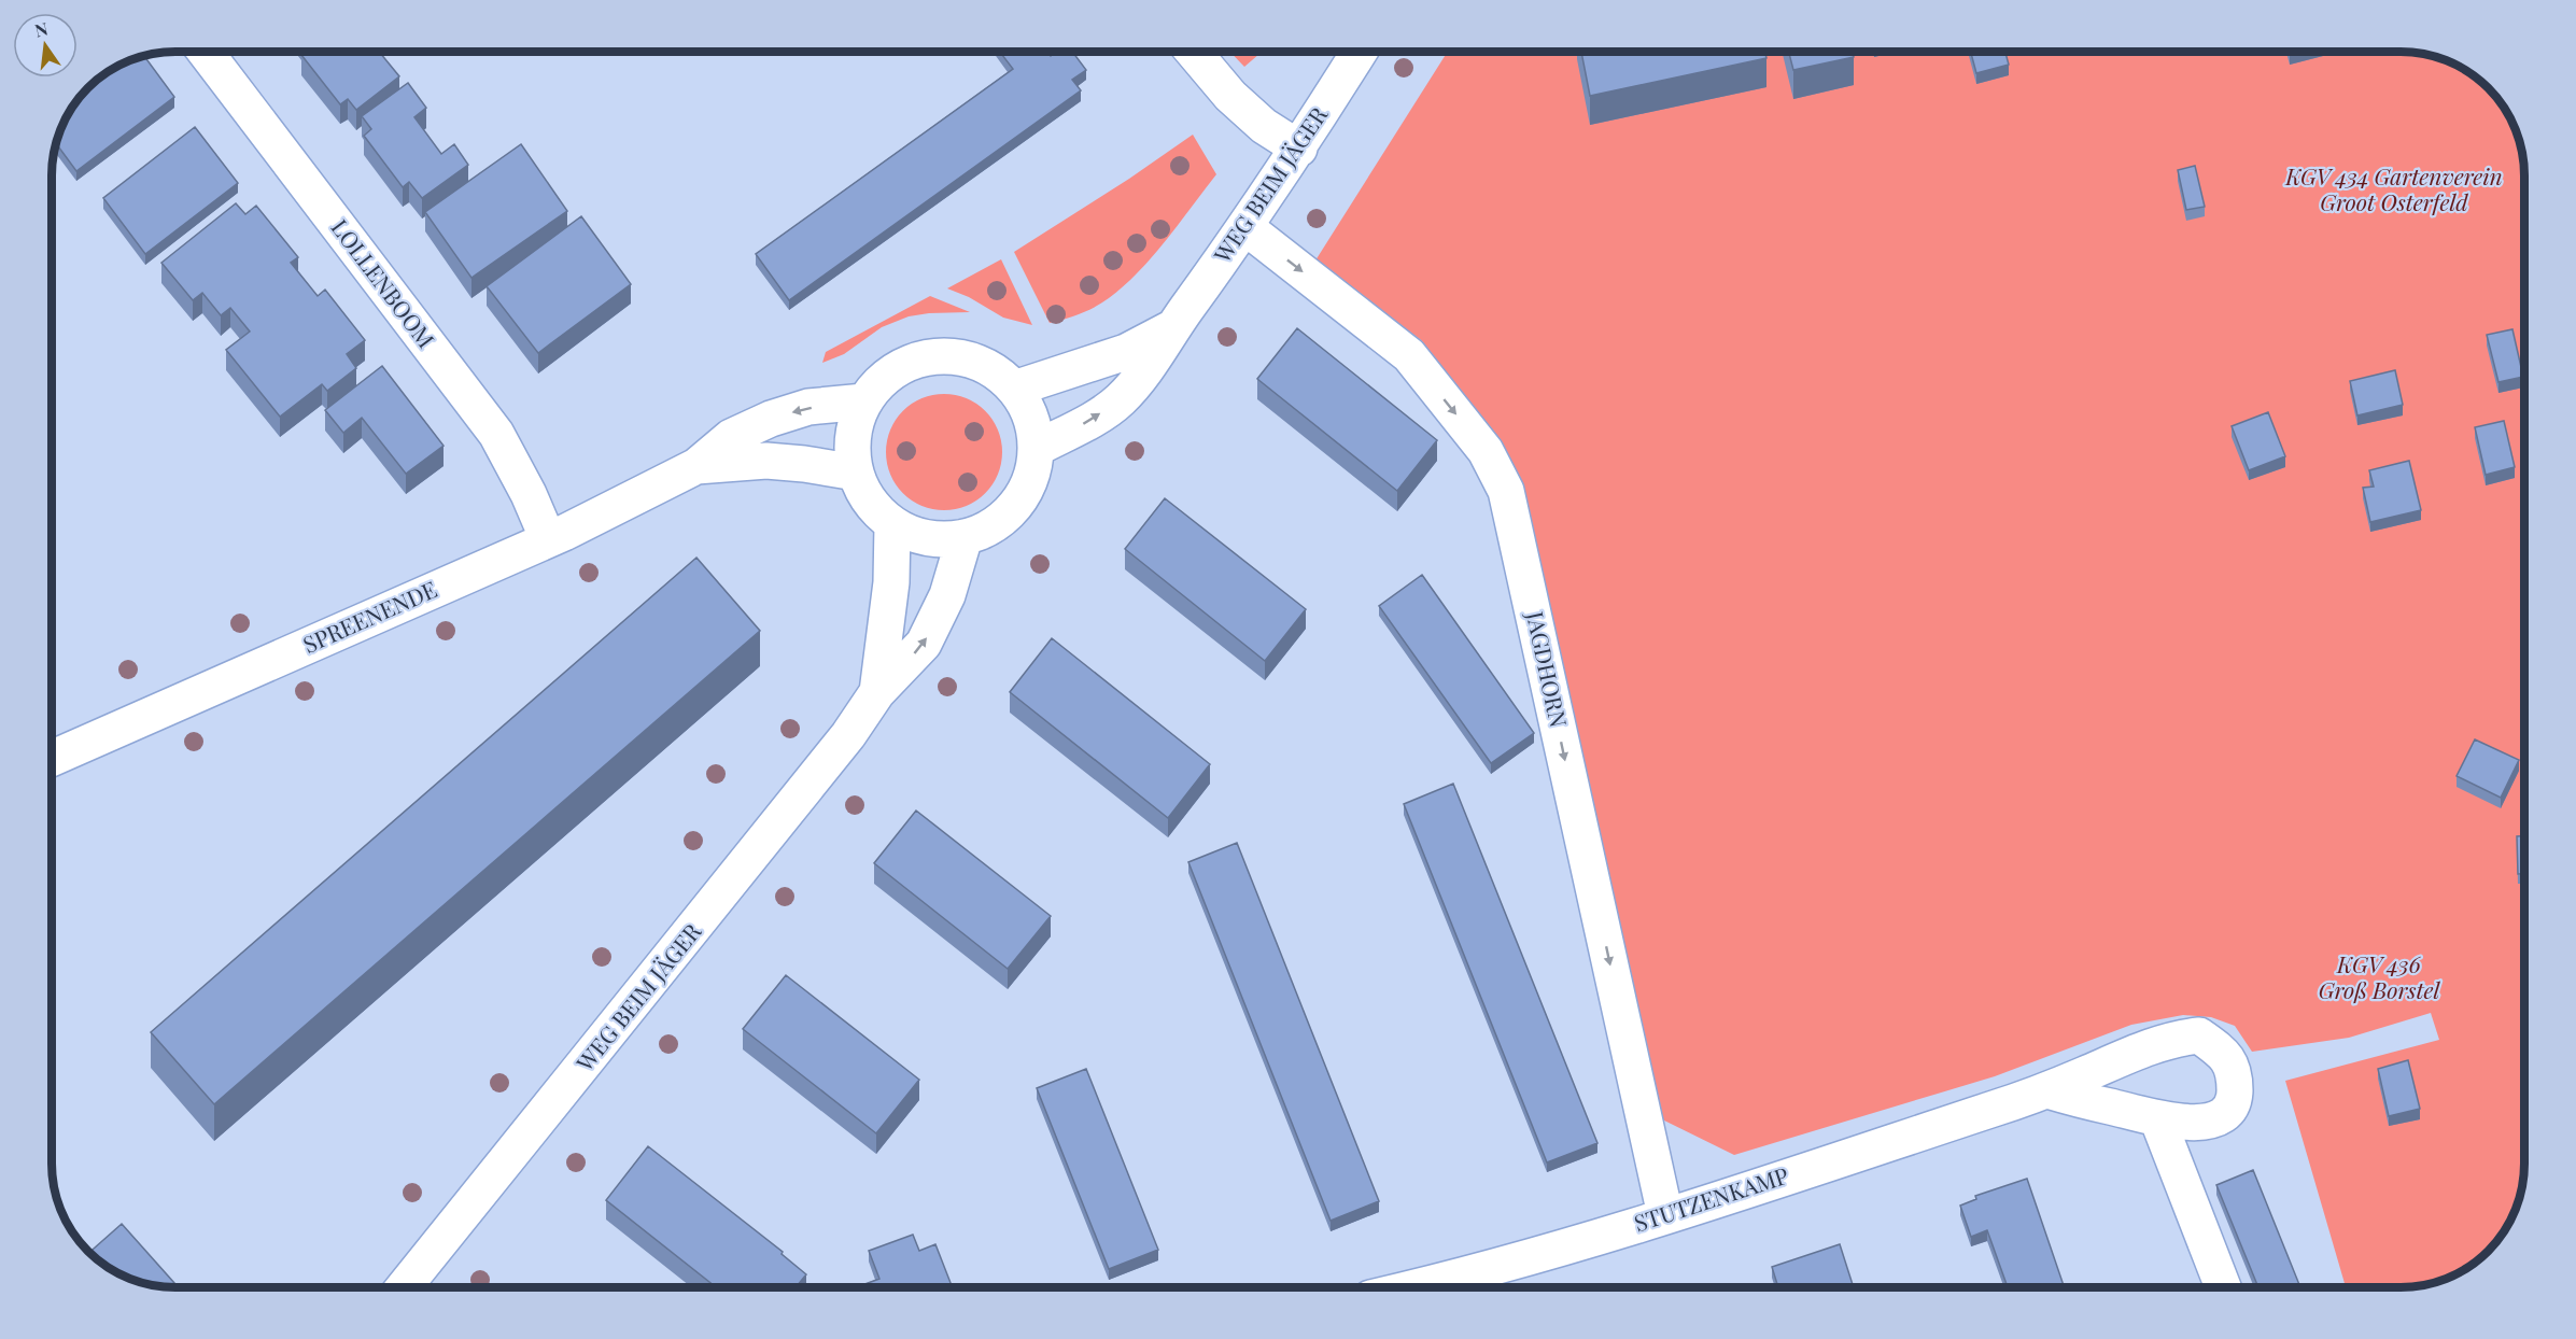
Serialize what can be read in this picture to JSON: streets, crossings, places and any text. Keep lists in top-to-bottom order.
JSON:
{
  "streets": {
    "street": [
      "WEG BEIM JÄGER",
      "LOLLENBOOM",
      "SPREENENDE",
      "JAGDHORN",
      "STUTZENKAMP"
    ]
  },
  "crossings": [
    ["WEG BEIM JÄGER", "SPREENENDE"],
    ["WEG BEIM JÄGER", "JAGDHORN"],
    ["LOLLENBOOM", "SPREENENDE"],
    ["JAGDHORN", "STUTZENKAMP"]
  ],
  "one_way": ["JAGDHORN"],
  "parks": ["KGV 434 Gartenverein Groot Osterfeld", "KGV 436 Groß Borstel"],
  "north": "top"
}
